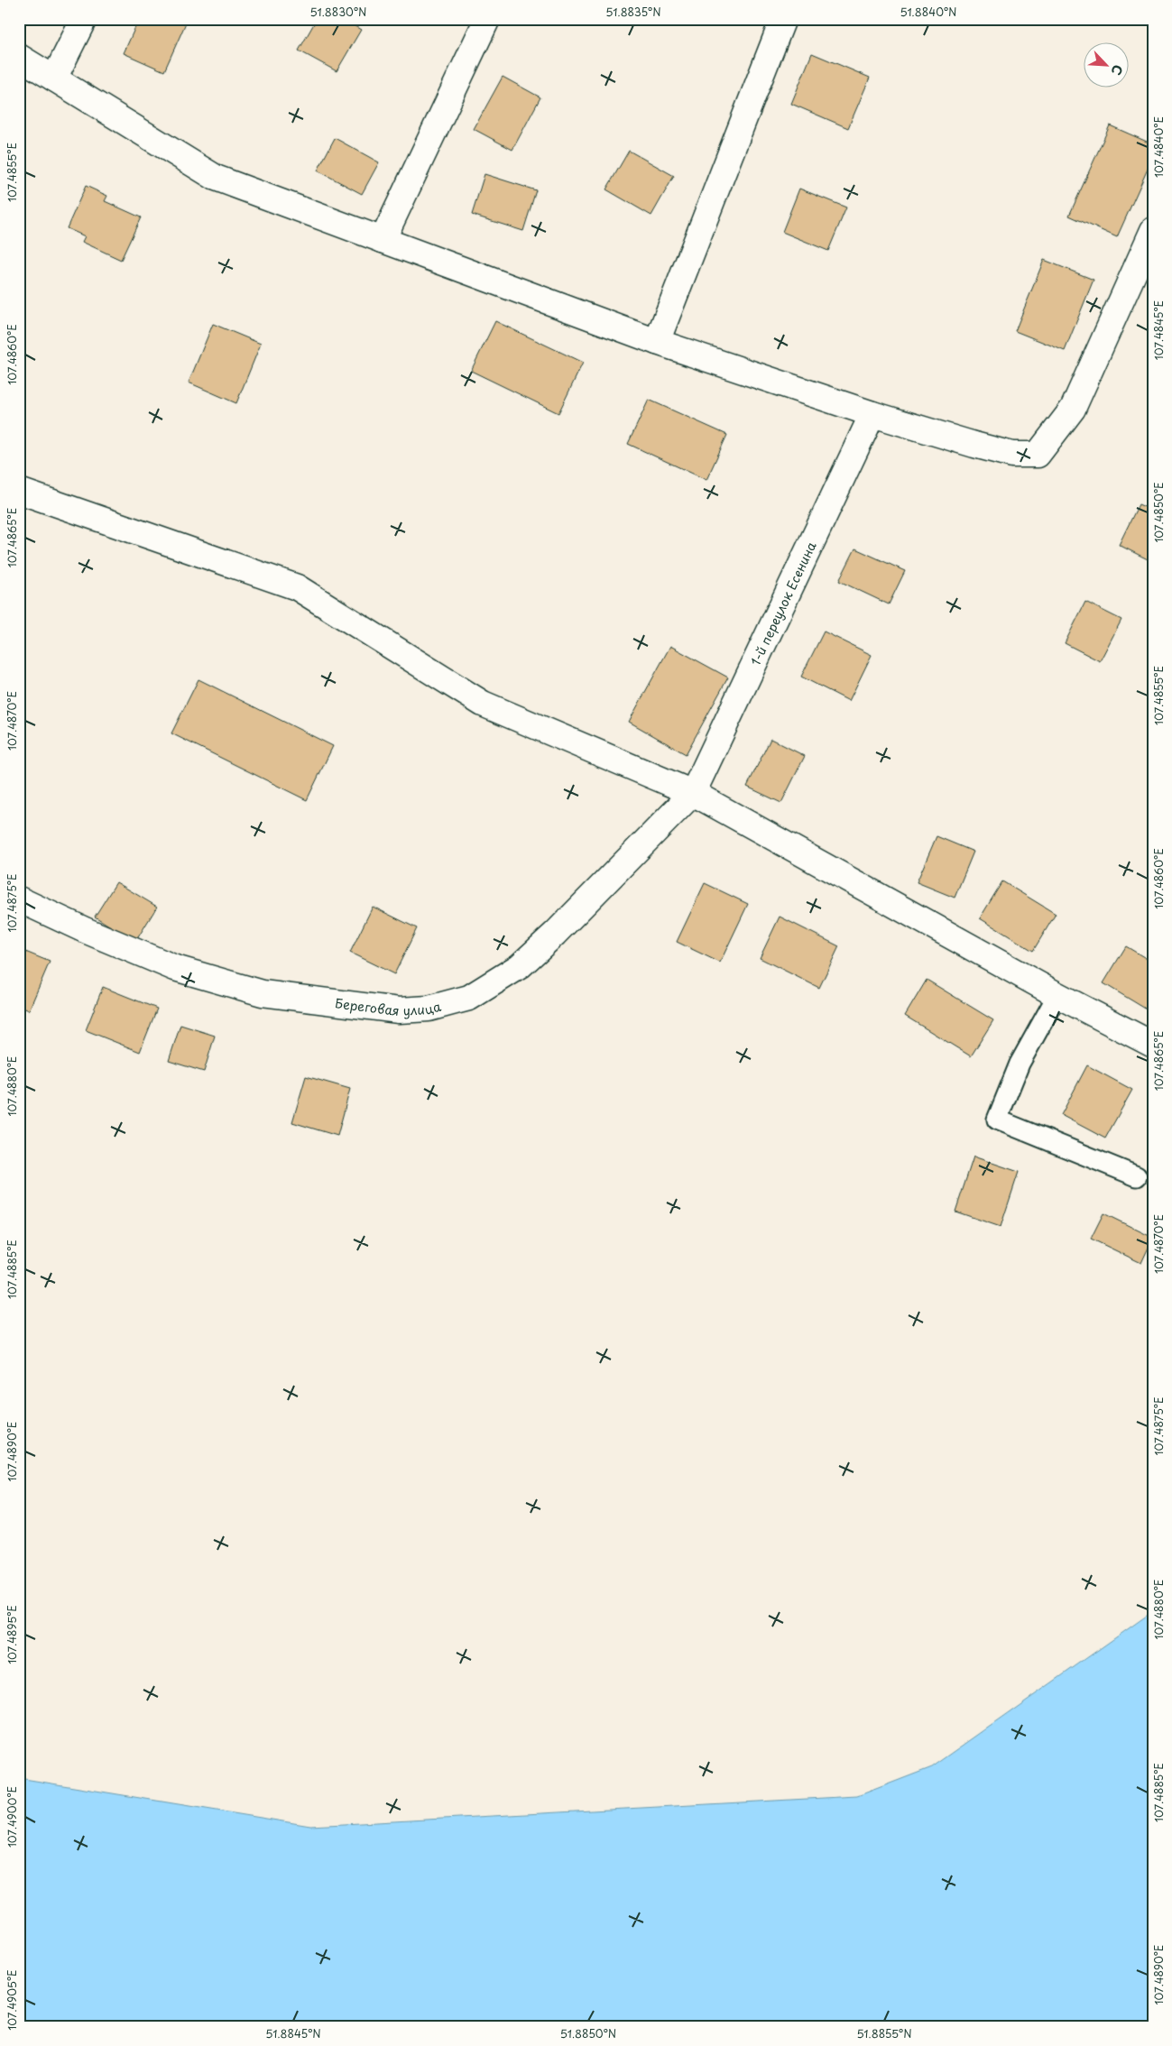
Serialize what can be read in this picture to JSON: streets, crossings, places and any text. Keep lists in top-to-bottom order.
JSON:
{
  "streets": {
    "street": ["1-й переулок Есенина", "Береговая улица"]
  },
  "crossings": [
    ["1-й переулок Есенина", "Береговая улица"]
  ],
  "north": "bottom right",
  "coordinates": [
    "51.8830°N",
    "51.8835°N",
    "51.8840°N",
    "107.4840°E",
    "107.4855°E",
    "107.4845°E",
    "107.4860°E",
    "107.4850°E",
    "107.4865°E",
    "107.4870°E",
    "107.4875°E",
    "107.4880°E",
    "107.4885°E",
    "107.4890°E",
    "107.4895°E",
    "107.4900°E",
    "107.4905°E",
    "51.8845°N",
    "51.8850°N",
    "51.8855°N"
  ]
}
